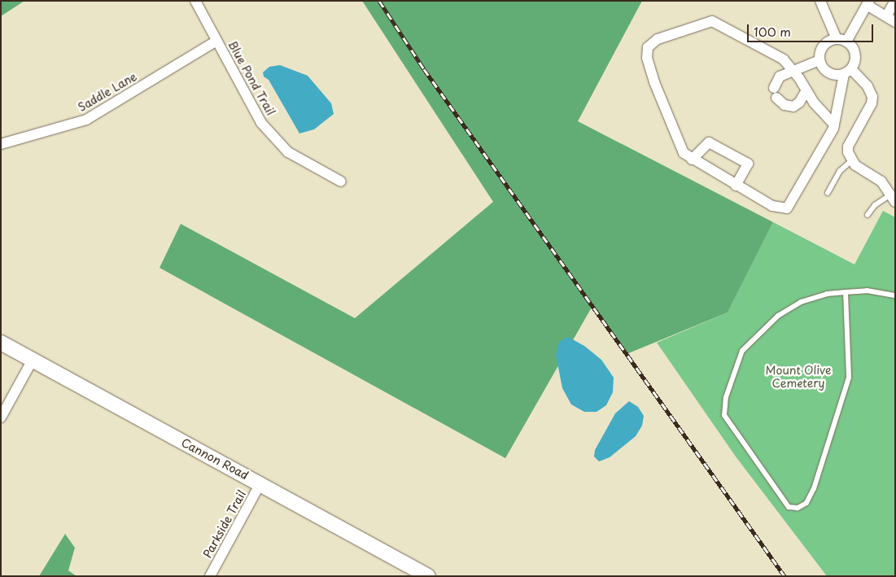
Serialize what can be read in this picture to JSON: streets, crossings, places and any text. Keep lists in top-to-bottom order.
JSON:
{
  "streets": {
    "main road": ["Cannon Road"],
    "street": ["Blue Pond Trail", "Saddle Lane", "Parkside Trail"]
  },
  "crossings": [
    ["Blue Pond Trail", "Saddle Lane"],
    ["Cannon Road", "Parkside Trail"]
  ],
  "parks": ["Mount Olive Cemetery"],
  "scale_bar": "100 m"
}
